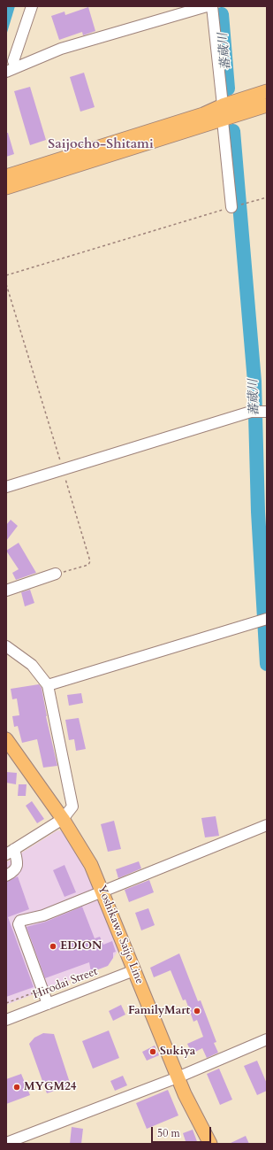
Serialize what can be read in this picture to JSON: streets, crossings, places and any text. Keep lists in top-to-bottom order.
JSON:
{
  "streets": {
    "main road": ["Yoshikawa Saijo Line"],
    "street": ["Hirodai Street"]
  },
  "crossings": [
    ["Yoshikawa Saijo Line", "Hirodai Street"]
  ],
  "districts": ["Saijocho-Shitami"],
  "water": ["蕃蔵川"],
  "places": [
    "EDION",
    "FamilyMart",
    "Sukiya",
    "MYGM24"
  ],
  "scale_bar": "50 m"
}
